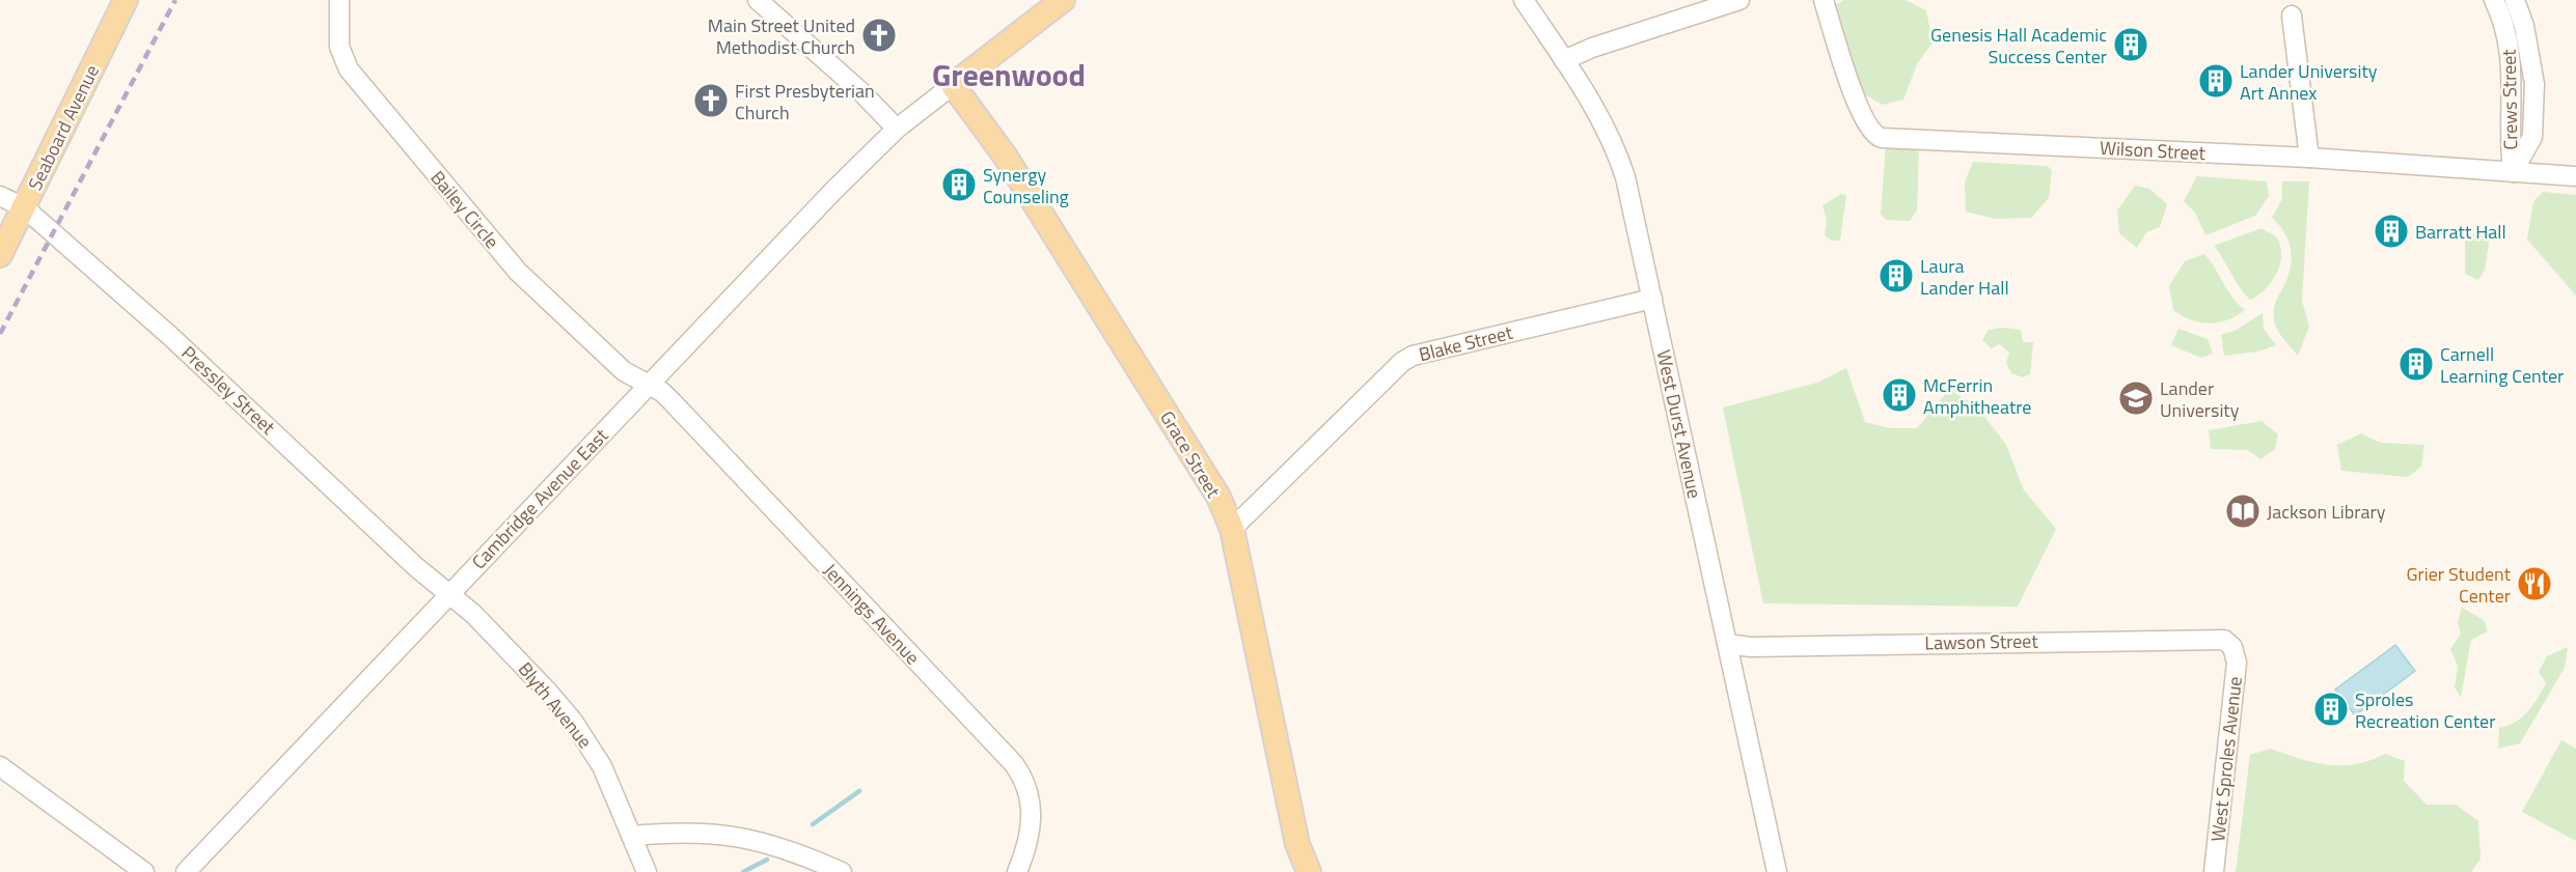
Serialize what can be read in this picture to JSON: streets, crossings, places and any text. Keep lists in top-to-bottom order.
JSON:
{
  "streets": {
    "main road": ["Seaboard Avenue", "Grace Street"],
    "street": [
      "Crews Street",
      "Wilson Street",
      "Bailey Circle",
      "Blake Street",
      "Pressley Street",
      "West Durst Avenue",
      "Cambridge Avenue East",
      "Jennings Avenue",
      "Lawson Street",
      "Blyth Avenue",
      "West Sproles Avenue"
    ]
  },
  "crossings": [
    ["Crews Street", "Wilson Street"],
    ["Seaboard Avenue", "Pressley Street"],
    ["Bailey Circle", "Cambridge Avenue East"],
    ["Bailey Circle", "Jennings Avenue"],
    ["Blake Street", "West Durst Avenue"],
    ["Blake Street", "Grace Street"],
    ["Pressley Street", "Cambridge Avenue East"],
    ["Pressley Street", "Blyth Avenue"],
    ["West Durst Avenue", "Lawson Street"],
    ["Grace Street", "Cambridge Avenue East"],
    ["Cambridge Avenue East", "Jennings Avenue"],
    ["Cambridge Avenue East", "Blyth Avenue"],
    ["Lawson Street", "West Sproles Avenue"]
  ],
  "districts": ["Greenwood"],
  "places": {
    "church": ["Main Street United Methodist Church", "First Presbyterian Church"],
    "building": [
      "Genesis Hall Academic Success Center",
      "Lander University Art Annex",
      "Synergy Counseling",
      "Barratt Hall",
      "Laura Lander Hall",
      "Carnell Learning Center",
      "McFerrin Amphitheatre",
      "Sproles Recreation Center"
    ],
    "school or university": ["Lander University"],
    "library": ["Jackson Library"],
    "restaurant": ["Grier Student Center"]
  }
}
